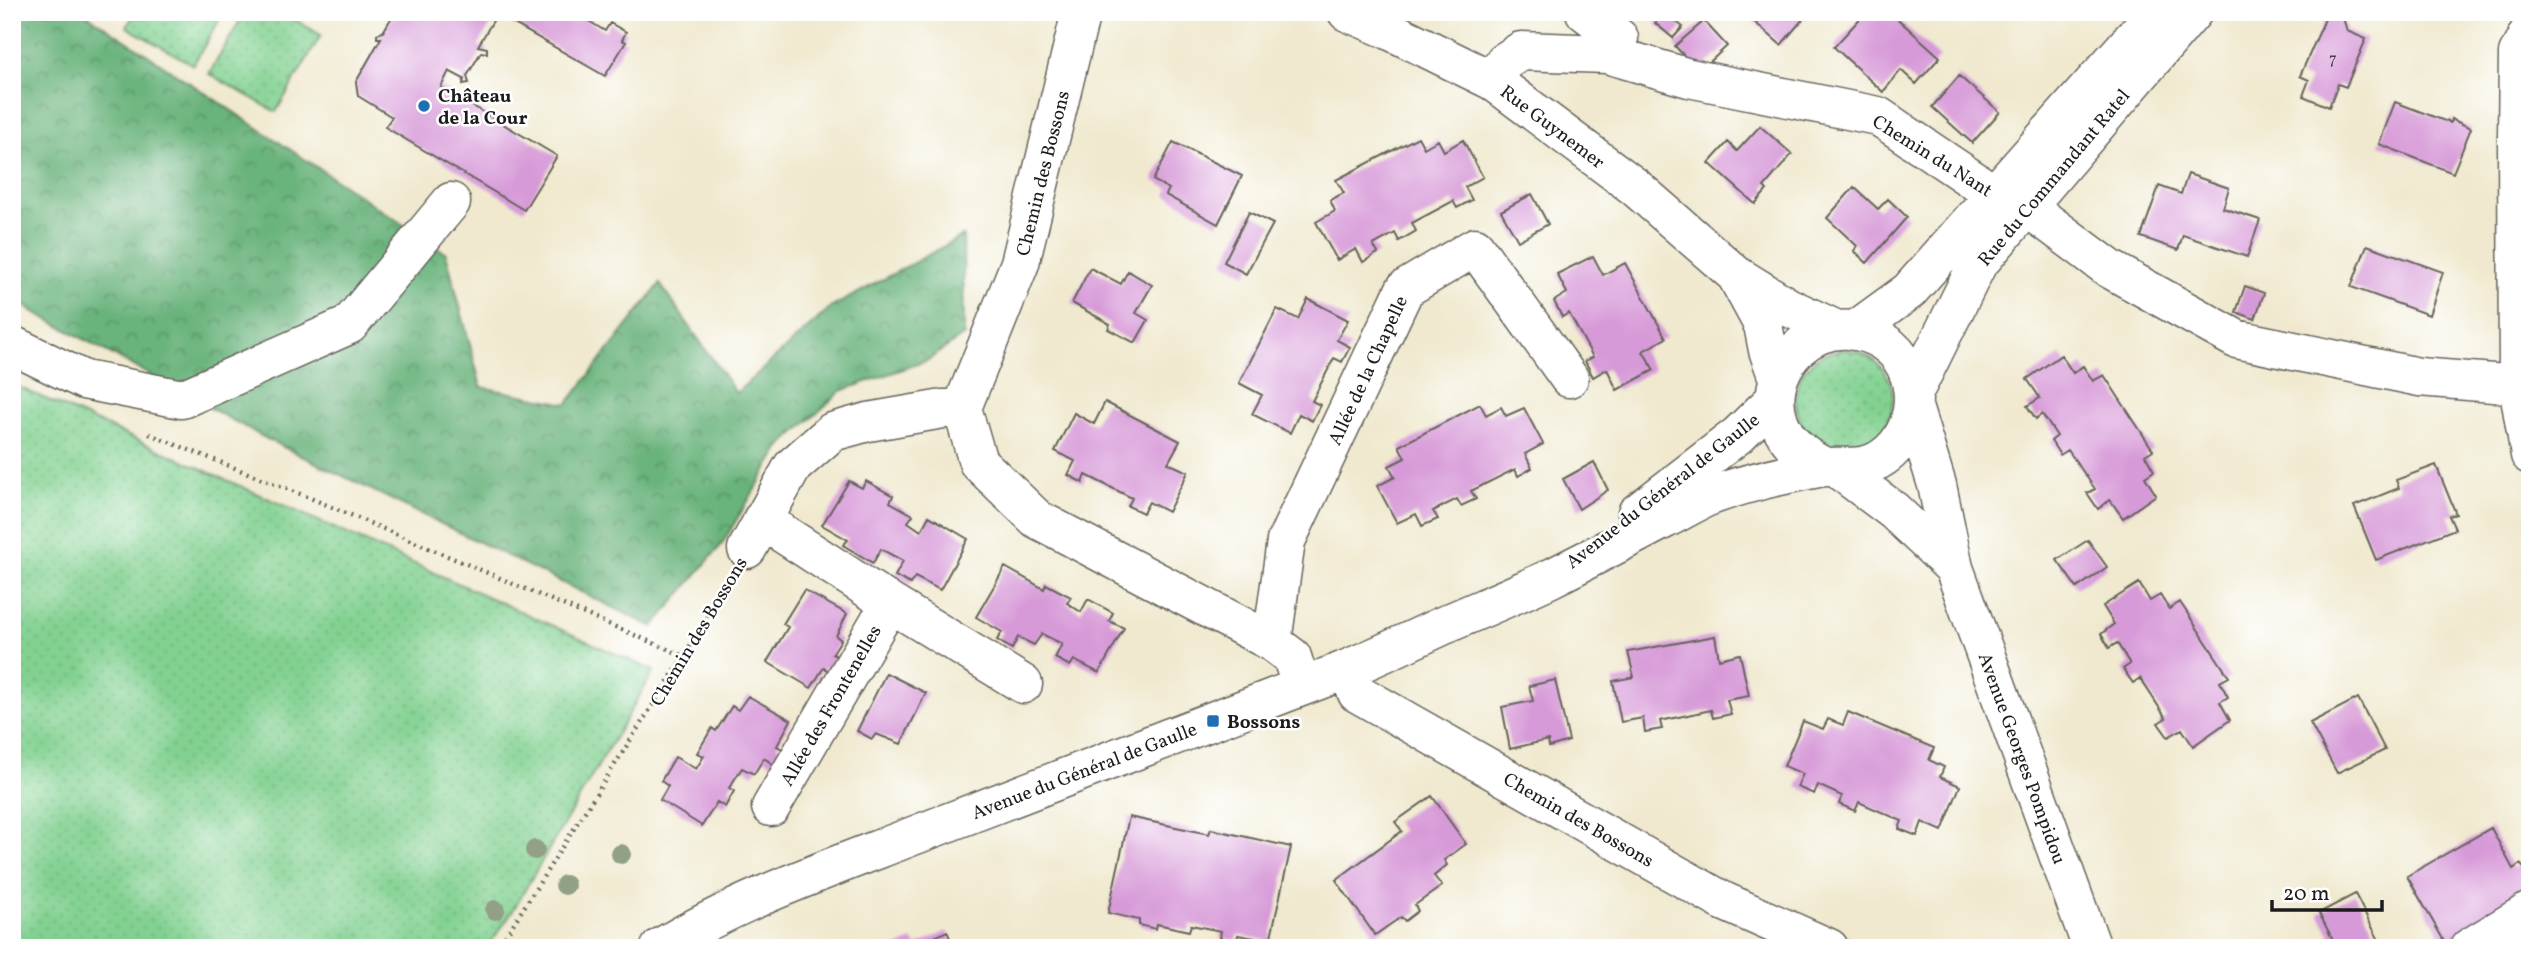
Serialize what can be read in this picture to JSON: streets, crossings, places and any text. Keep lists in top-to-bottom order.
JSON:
{
  "streets": {
    "street": [
      "Rue Guynemer",
      "Chemin du Nant",
      "Chemin des Bossons",
      "Rue du Commandant Ratel",
      "Allée de la Chapelle",
      "Avenue du Général de Gaulle",
      "Allée des Frontenelles",
      "Avenue Georges Pompidou"
    ]
  },
  "crossings": [
    ["Rue Guynemer", "Chemin du Nant"],
    ["Rue Guynemer", "Rue du Commandant Ratel"],
    ["Rue Guynemer", "Avenue du Général de Gaulle"],
    ["Rue Guynemer", "Avenue Georges Pompidou"],
    ["Chemin du Nant", "Rue du Commandant Ratel"],
    ["Chemin des Bossons", "Avenue du Général de Gaulle"],
    ["Chemin des Bossons", "Allée des Frontenelles"],
    ["Rue du Commandant Ratel", "Avenue du Général de Gaulle"],
    ["Rue du Commandant Ratel", "Avenue Georges Pompidou"],
    ["Avenue du Général de Gaulle", "Avenue Georges Pompidou"]
  ],
  "places": {
    "other": ["Château de la Cour"],
    "transit": ["Bossons"]
  },
  "house_numbers": ["7"],
  "scale_bar": "20 m"
}
